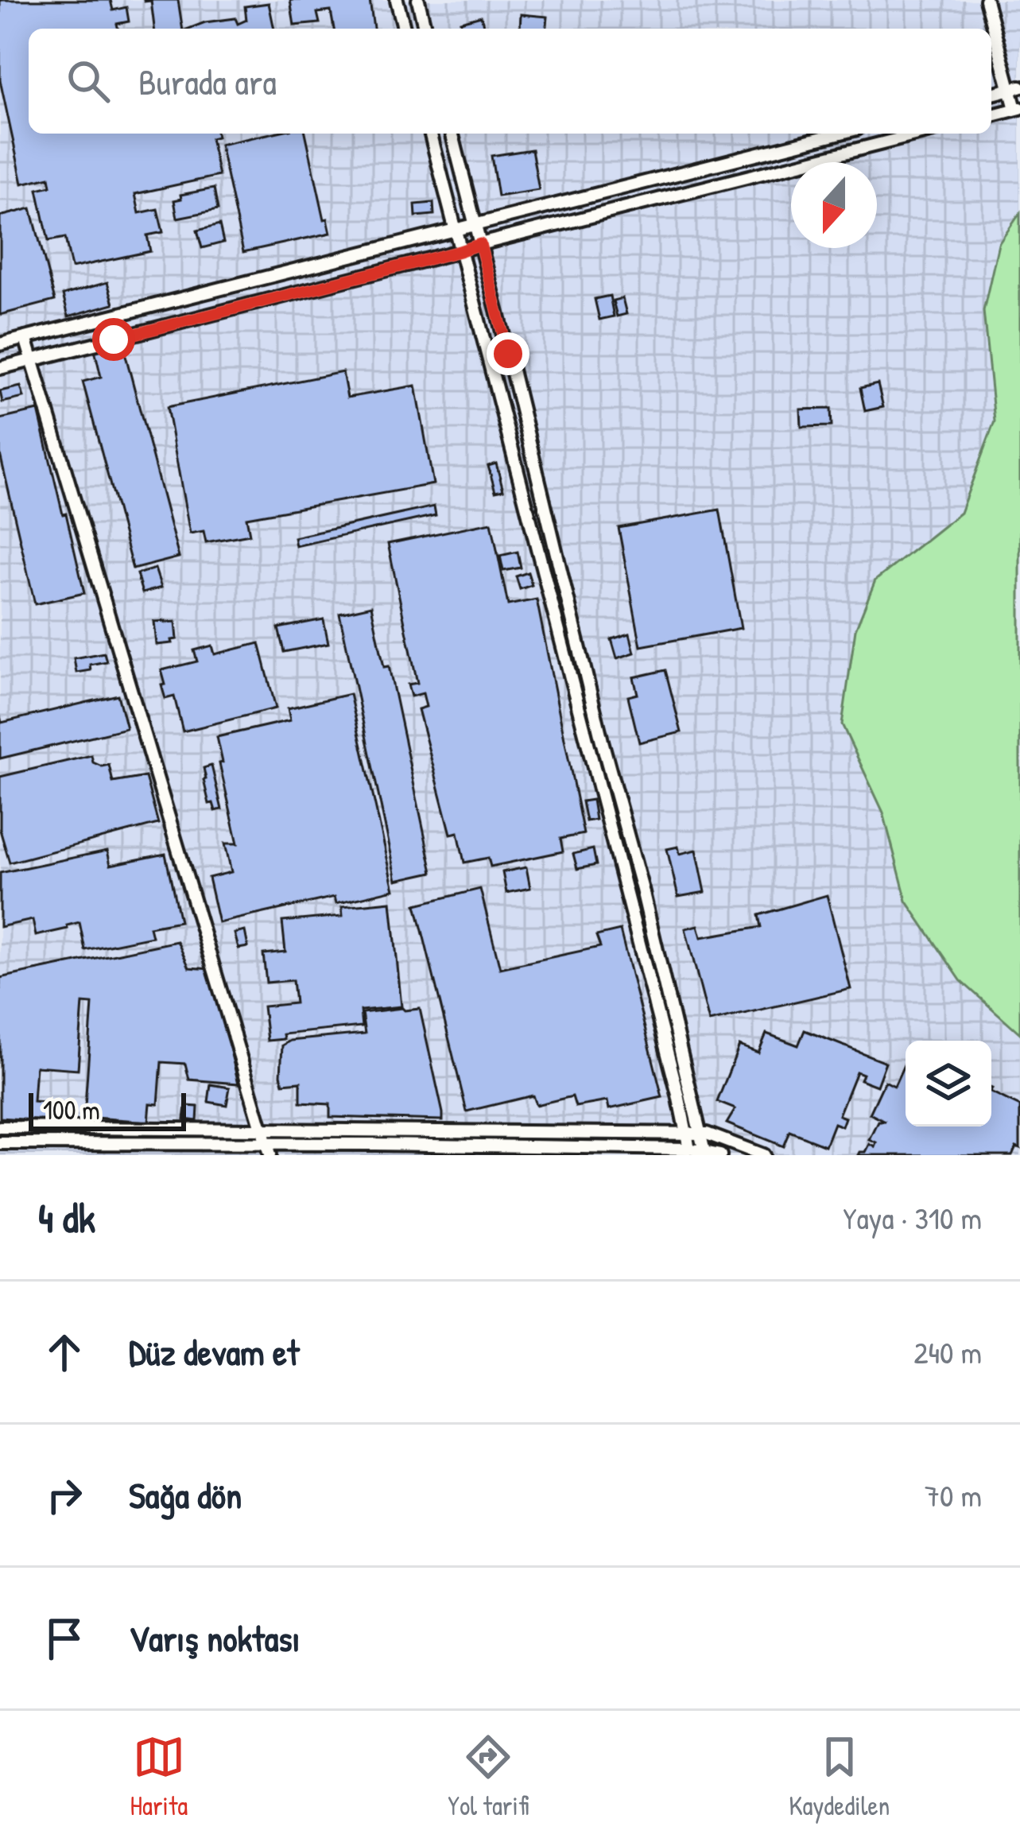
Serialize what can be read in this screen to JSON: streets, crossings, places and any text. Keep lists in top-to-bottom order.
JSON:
{
  "scale_bar": "100 m",
  "north": "bottom",
  "page": {
    "search": "Burada ara",
    "scale": "100 m",
    "heading": ["4 dk", "Yaya · 310 m"],
    "list": [
      ["Düz devam et", "240 m"],
      ["Sağa dön", "70 m"],
      "Varış noktası"
    ],
    "nav": ["Harita", "Yol tarifi", "Kaydedilen"]
  }
}
